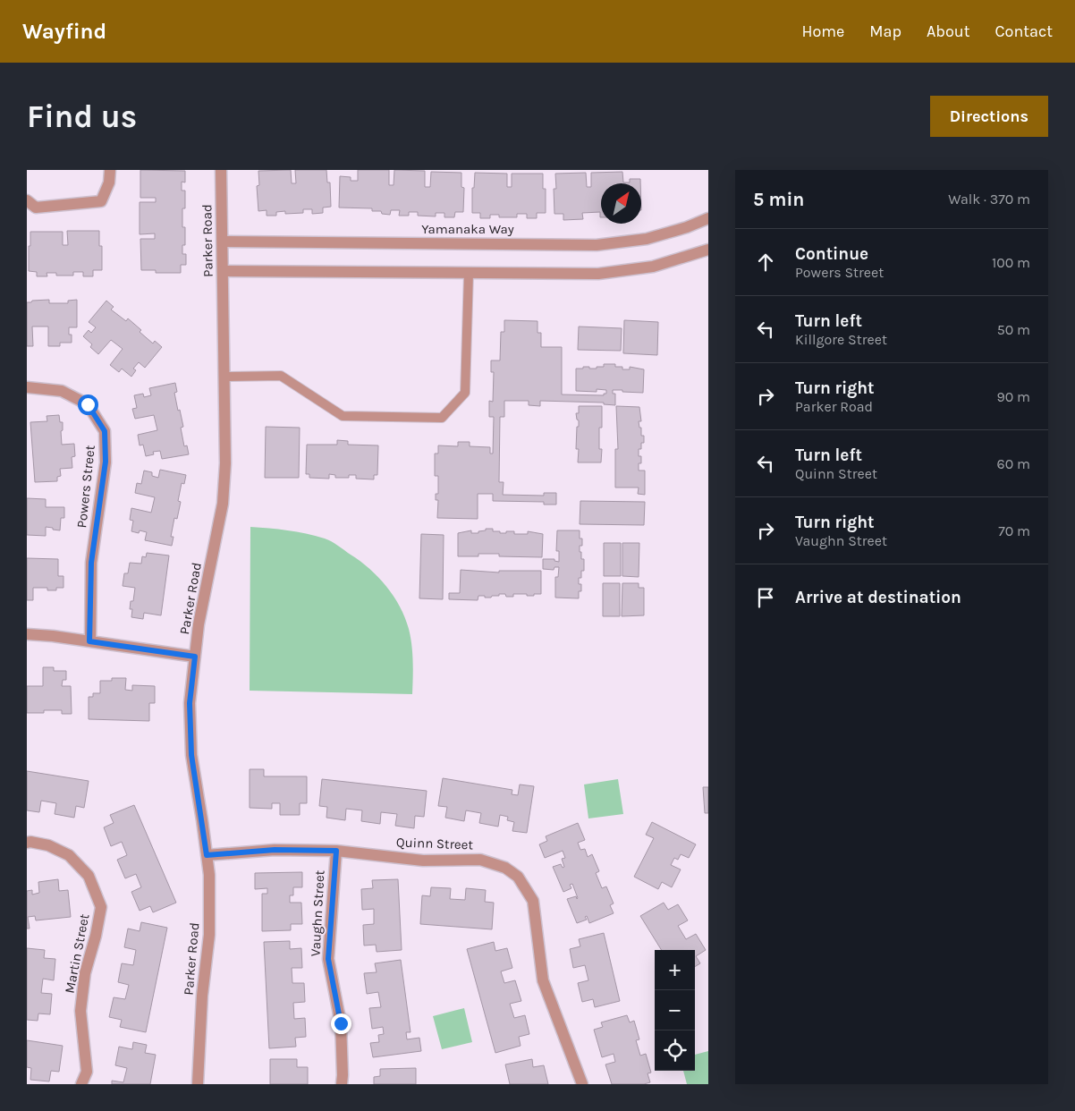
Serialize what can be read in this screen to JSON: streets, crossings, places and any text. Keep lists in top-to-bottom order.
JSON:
{
  "streets": {
    "street": [
      "Yamanaka Way",
      "Parker Road",
      "Powers Street",
      "Quinn Street",
      "Vaughn Street",
      "Martin Street"
    ]
  },
  "crossings": [
    ["Yamanaka Way", "Parker Road"],
    ["Parker Road", "Quinn Street"],
    ["Quinn Street", "Vaughn Street"]
  ],
  "north": "top right",
  "page": {
    "header": "Wayfind",
    "nav": [
      "Home",
      "Map",
      "About",
      "Contact"
    ],
    "buttons": "Directions",
    "title": "Find us",
    "heading": ["5 min", "Walk · 370 m"],
    "list": [
      ["Continue", "Powers Street", "100 m"],
      ["Turn left", "Killgore Street", "50 m"],
      ["Turn right", "Parker Road", "90 m"],
      ["Turn left", "Quinn Street", "60 m"],
      ["Turn right", "Vaughn Street", "70 m"],
      "Arrive at destination"
    ],
    "map_buttons": ["+", "−"]
  }
}
